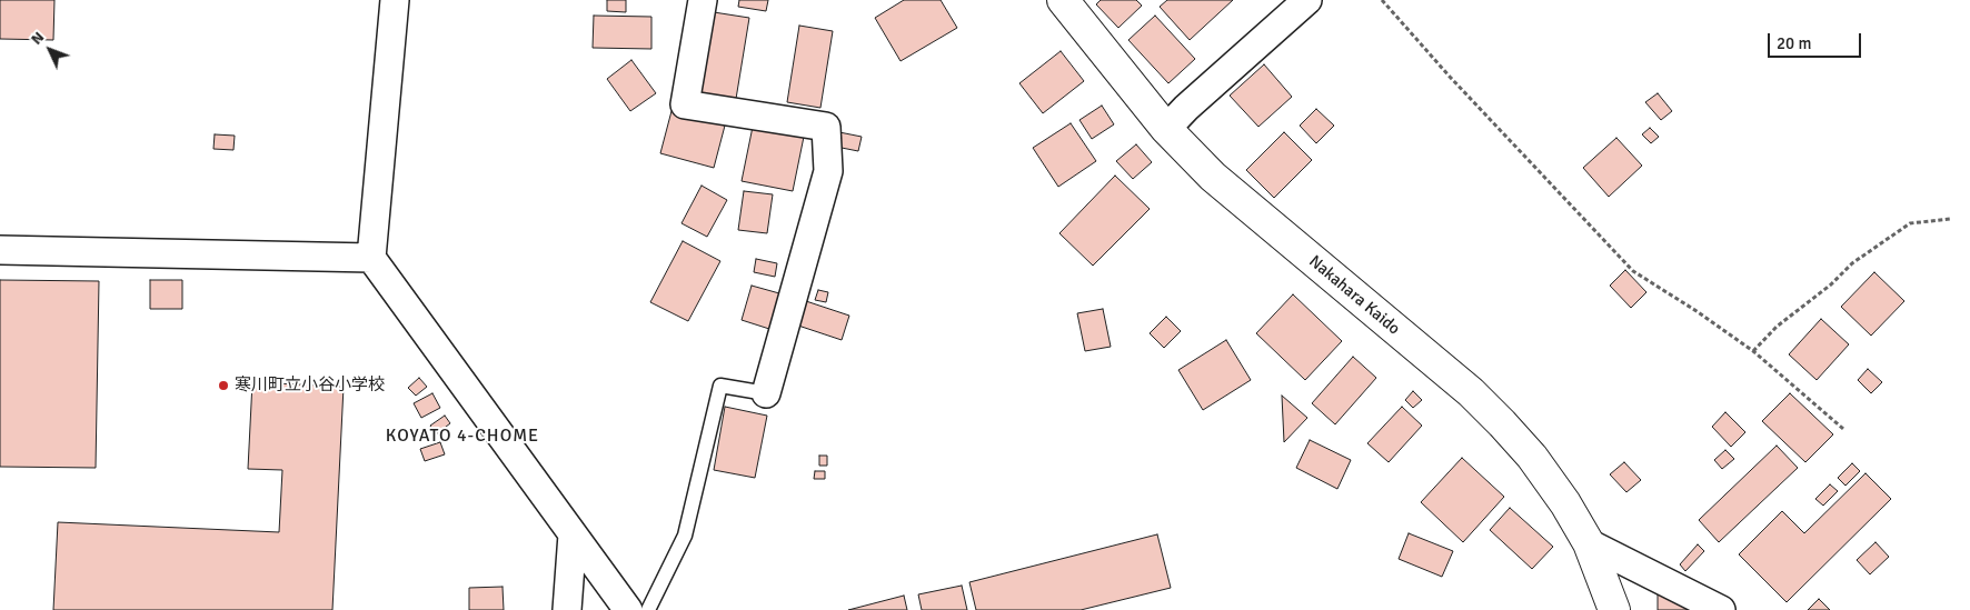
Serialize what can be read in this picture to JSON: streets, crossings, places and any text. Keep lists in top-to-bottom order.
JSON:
{
  "streets": {
    "main road": ["Nakahara Kaido"]
  },
  "districts": ["KOYATO 4-CHOME"],
  "places": ["寒川町立小谷小学校"],
  "scale_bar": "20 m",
  "north": "top left"
}
